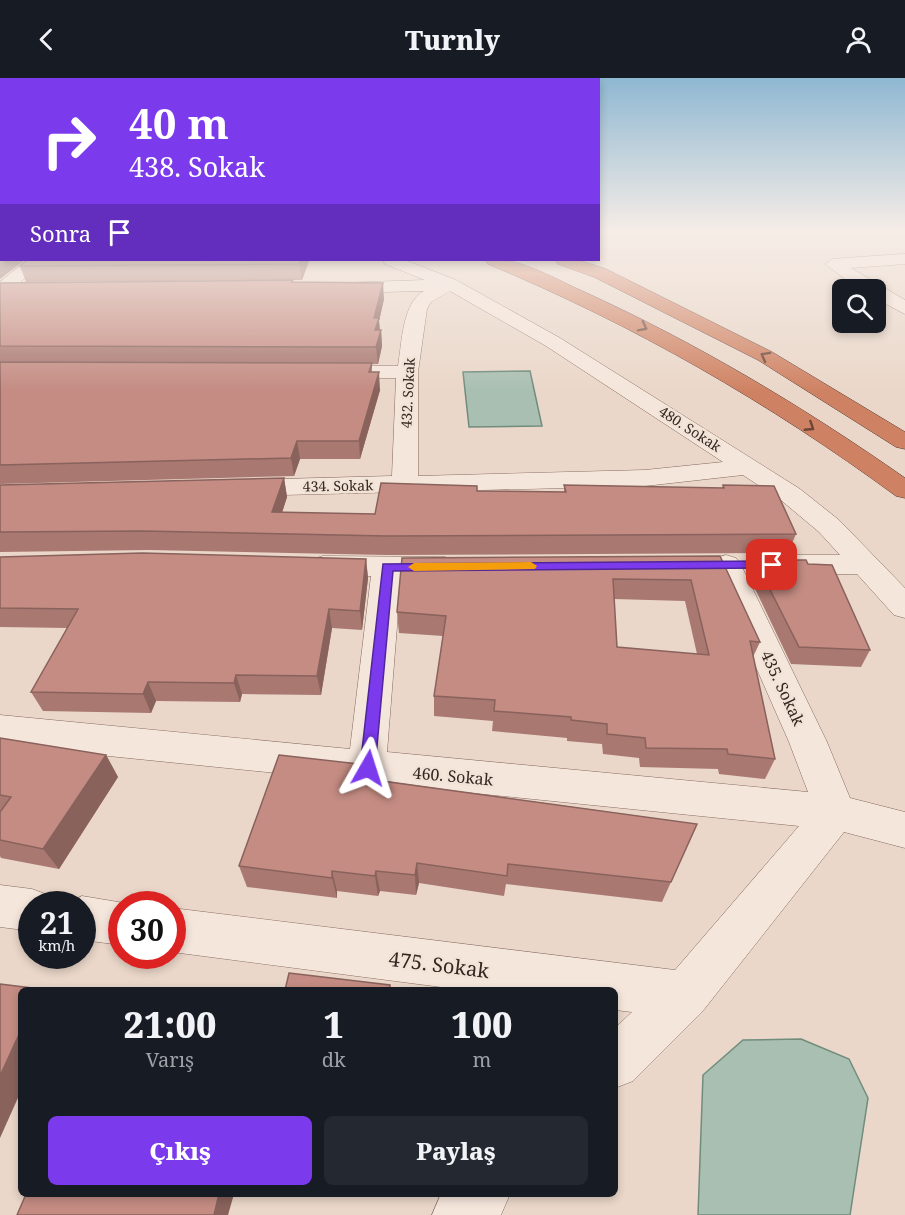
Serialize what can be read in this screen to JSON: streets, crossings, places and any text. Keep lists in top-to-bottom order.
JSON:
{
  "streets": {
    "street": [
      "432. Sokak",
      "480. Sokak",
      "434. Sokak",
      "435. Sokak",
      "460. Sokak",
      "475. Sokak"
    ]
  },
  "crossings": [
    ["432. Sokak", "480. Sokak"],
    ["432. Sokak", "434. Sokak"],
    ["480. Sokak", "434. Sokak"],
    ["480. Sokak", "435. Sokak"],
    ["435. Sokak", "460. Sokak"]
  ],
  "page": {
    "header": "Turnly",
    "turn": ["40 m", "438. Sokak"],
    "then": "Sonra",
    "speed": "21 km/h",
    "limit": "30",
    "eta": [
      "21:00",
      "Varış",
      "1",
      "dk",
      "100",
      "m"
    ],
    "buttons": ["Çıkış", "Paylaş"]
  }
}
